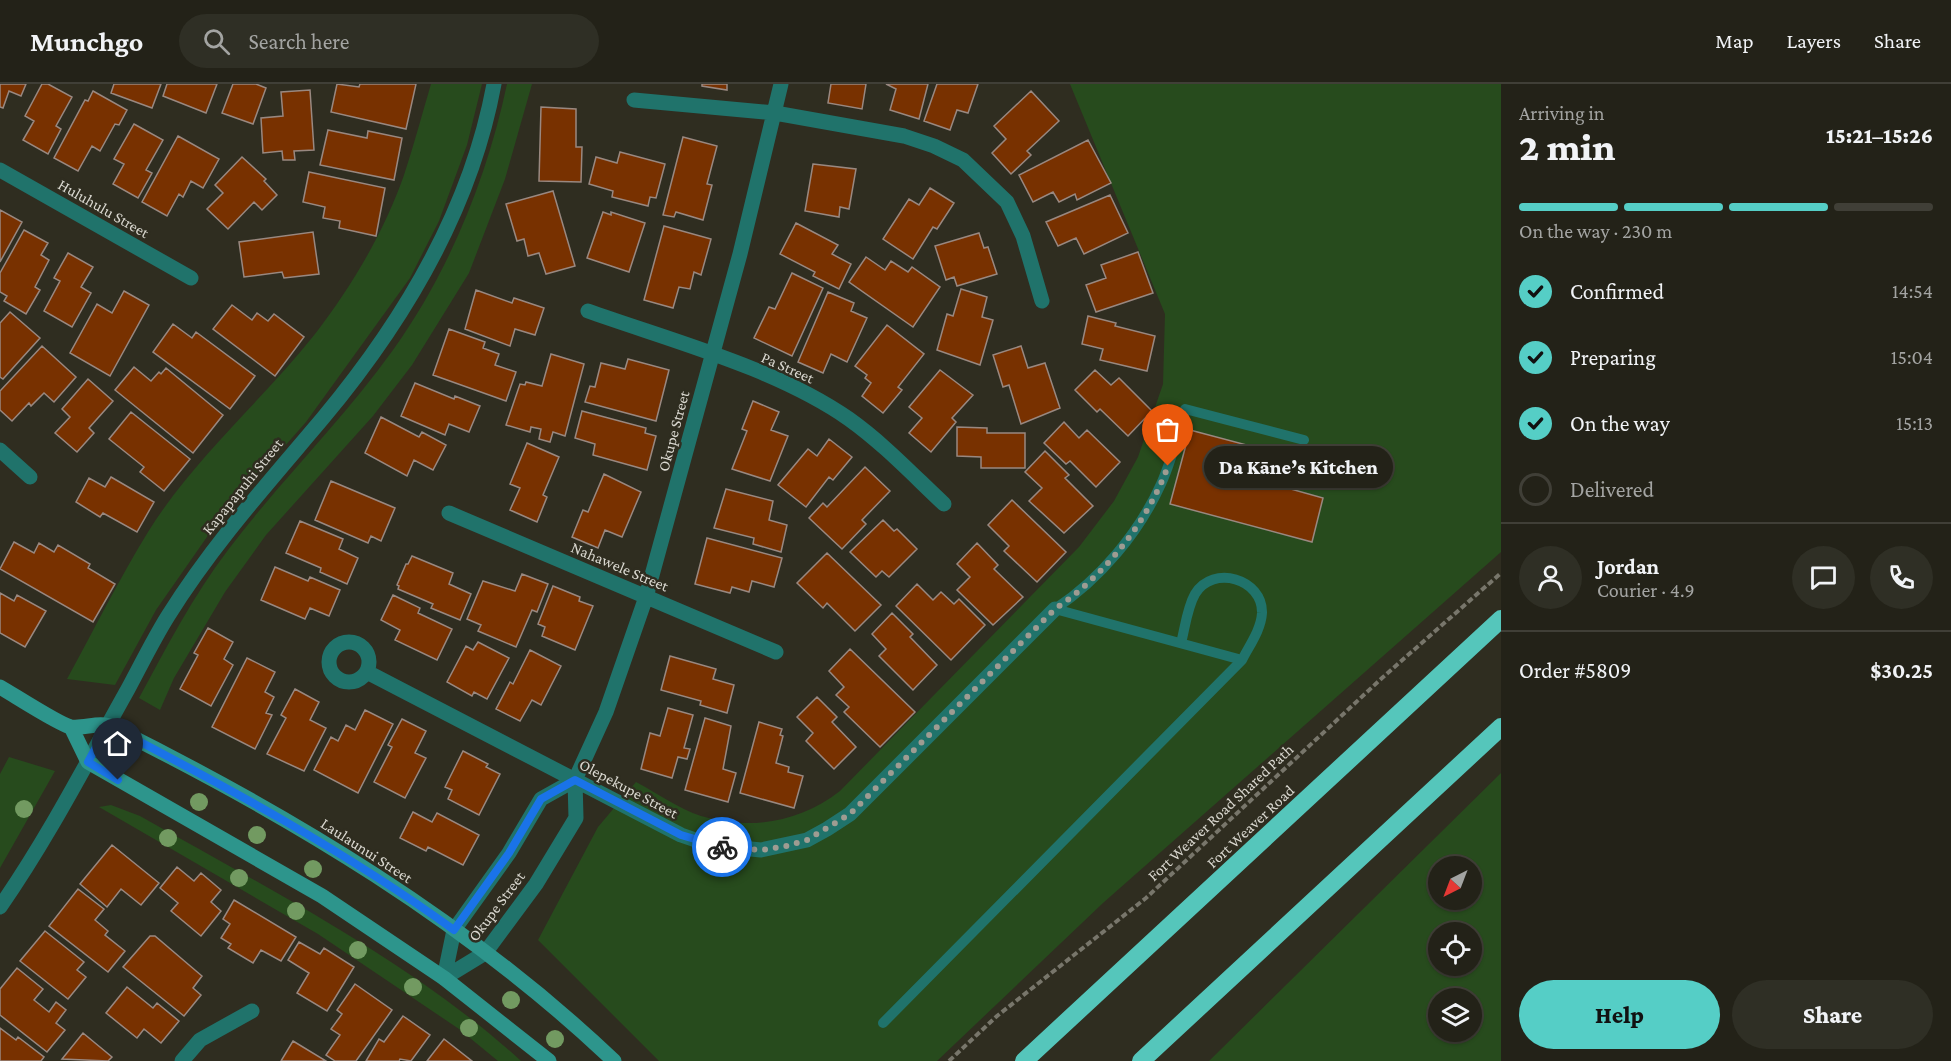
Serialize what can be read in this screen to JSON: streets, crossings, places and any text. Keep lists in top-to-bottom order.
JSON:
{
  "streets": {
    "highway": ["Fort Weaver Road"],
    "street": [
      "Huluhulu Street",
      "Pa Street",
      "Okupe Street",
      "Kapapapuhi Street",
      "Nahawele Street",
      "Olepekupe Street",
      "Laulaunui Street"
    ],
    "path": ["Fort Weaver Road Shared Path"]
  },
  "crossings": [
    ["Pa Street", "Okupe Street"],
    ["Okupe Street", "Nahawele Street"],
    ["Okupe Street", "Olepekupe Street"],
    ["Okupe Street", "Laulaunui Street"],
    ["Kapapapuhi Street", "Laulaunui Street"]
  ],
  "places": ["Da Kāne’s Kitchen"],
  "north": "bottom left",
  "page": {
    "header": "Munchgo",
    "search": "Search here",
    "nav": ["Map", "Layers", "Share"],
    "heading": ["2 min", "Arriving in", "15:21–15:26"],
    "panel": [
      "Jordan",
      "Courier · 4.9",
      "Order #5809",
      "$30.25"
    ],
    "bar": "On the way · 230 m",
    "list": [
      ["Confirmed", "14:54"],
      ["Preparing", "15:04"],
      ["On the way", "15:13"],
      "Delivered"
    ],
    "bubble": "Da Kāne’s Kitchen",
    "buttons": ["Help", "Share"]
  }
}
